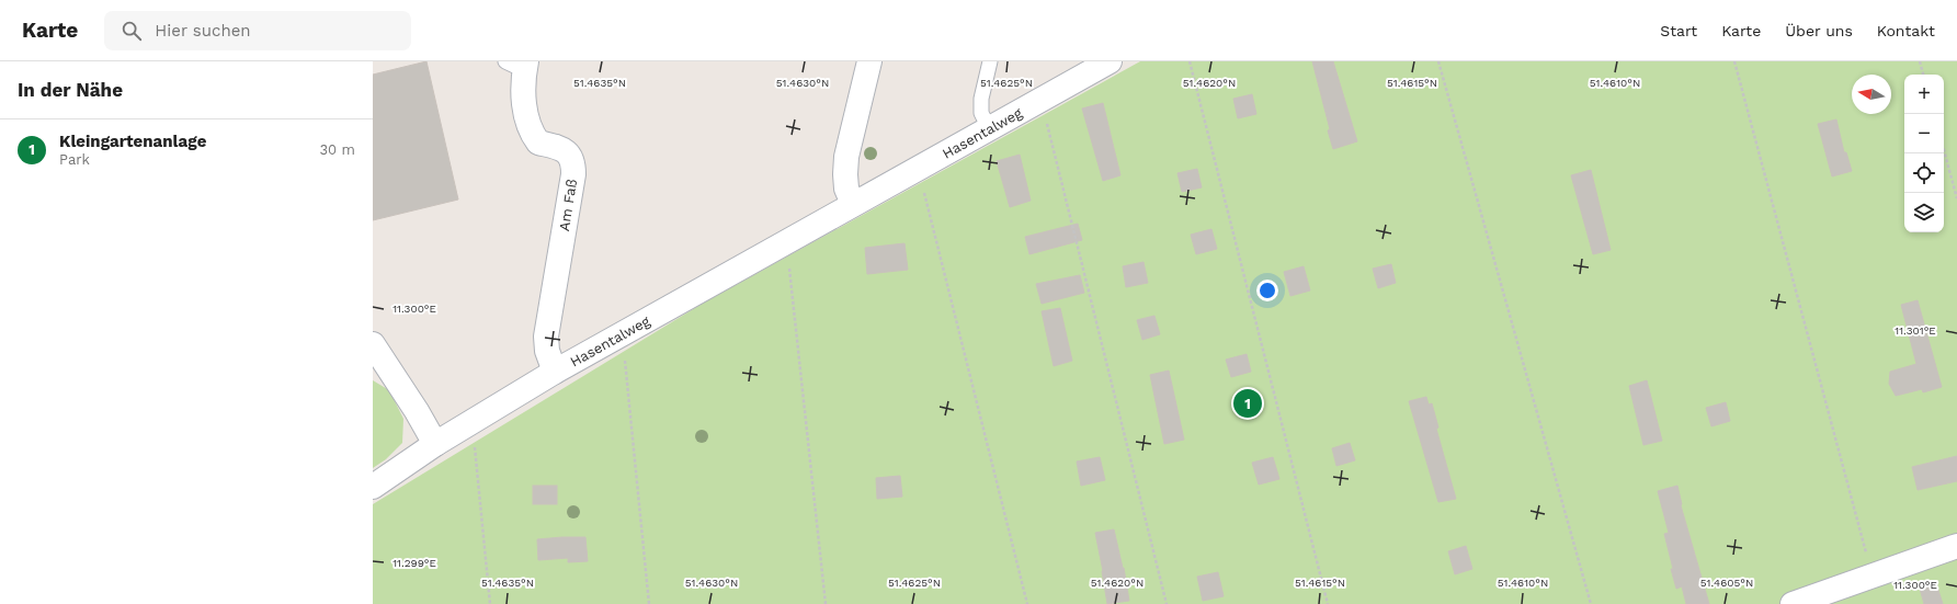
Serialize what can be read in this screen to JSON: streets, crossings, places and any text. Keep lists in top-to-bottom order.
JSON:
{
  "streets": {
    "street": ["Hasentalweg", "Am Faß"]
  },
  "crossings": [
    ["Hasentalweg", "Am Faß"]
  ],
  "north": "left",
  "page": {
    "header": "Karte",
    "search": "Hier suchen",
    "nav": [
      "Start",
      "Karte",
      "Über uns",
      "Kontakt"
    ],
    "heading": "In der Nähe",
    "map_buttons": ["+", "−"],
    "list": [
      {
        "mark": "1",
        "name": "Kleingartenanlage",
        "note": "Park",
        "value": "30 m"
      }
    ],
    "pins": "1"
  },
  "coordinates": [
    "51.4635°N",
    "51.4630°N",
    "51.4625°N",
    "51.4620°N",
    "51.4615°N",
    "51.4610°N",
    "11.300°E",
    "11.301°E",
    "11.299°E",
    "51.4605°N"
  ]
}
